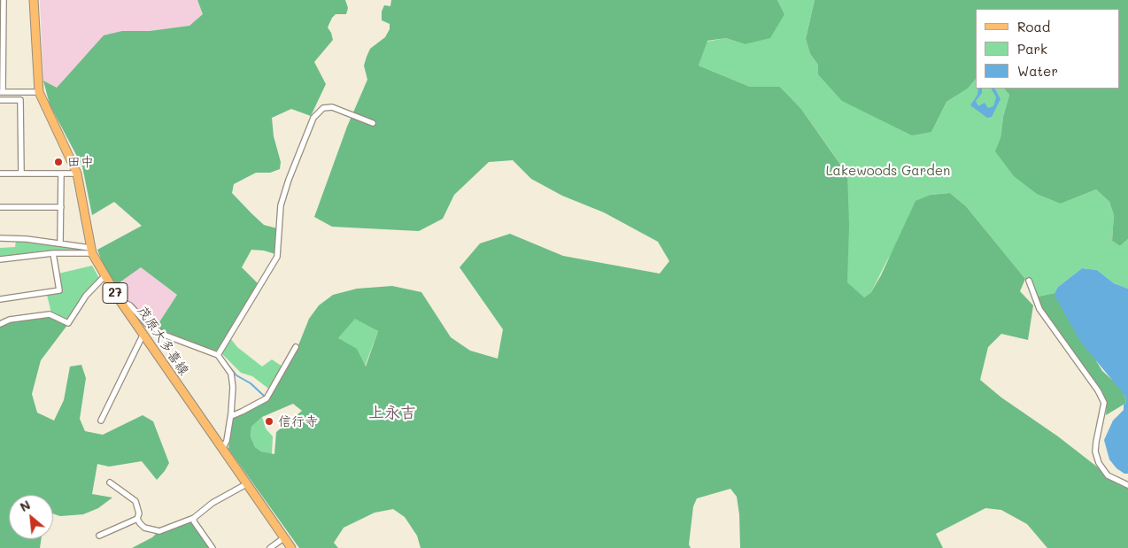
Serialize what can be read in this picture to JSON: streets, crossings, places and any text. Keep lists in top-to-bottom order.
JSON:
{
  "streets": {
    "main road": ["27", "茂原大多喜線"]
  },
  "districts": ["上永吉"],
  "parks": ["Lakewoods Garden"],
  "places": ["田中", "信行寺"],
  "legend": ["Road", "Park", "Water"],
  "north": "top left"
}
